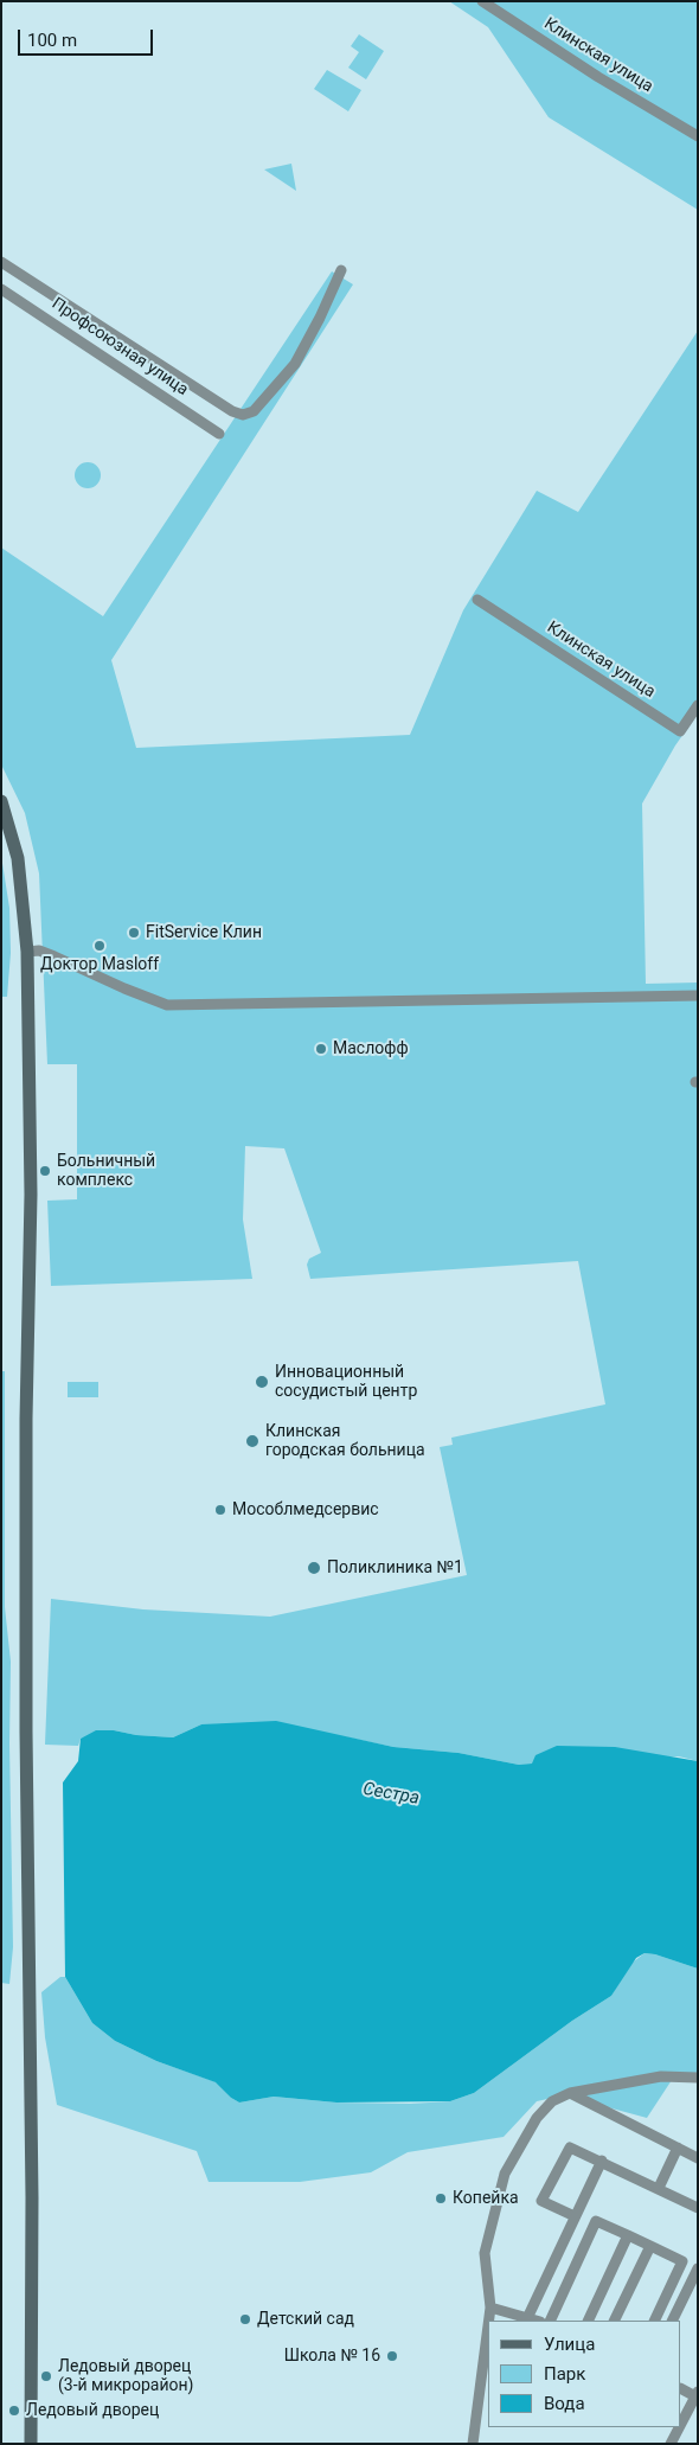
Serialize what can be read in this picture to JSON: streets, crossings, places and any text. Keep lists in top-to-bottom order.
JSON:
{
  "streets": {
    "street": ["Клинская улица", "Профсоюзная улица"]
  },
  "water": ["Сестра"],
  "places": [
    "FitService Клин",
    "Доктор Masloff",
    "Маслофф",
    "Больничный комплекс",
    "Инновационный сосудистый центр",
    "Клинская городская больница",
    "Мособлмедсервис",
    "Поликлиника №1",
    "Копейка",
    "Детский сад",
    "Школа № 16",
    "Ледовый дворец (3-й микрорайон)",
    "Ледовый дворец"
  ],
  "legend": ["Улица", "Парк", "Вода"],
  "scale_bar": "100 m"
}
